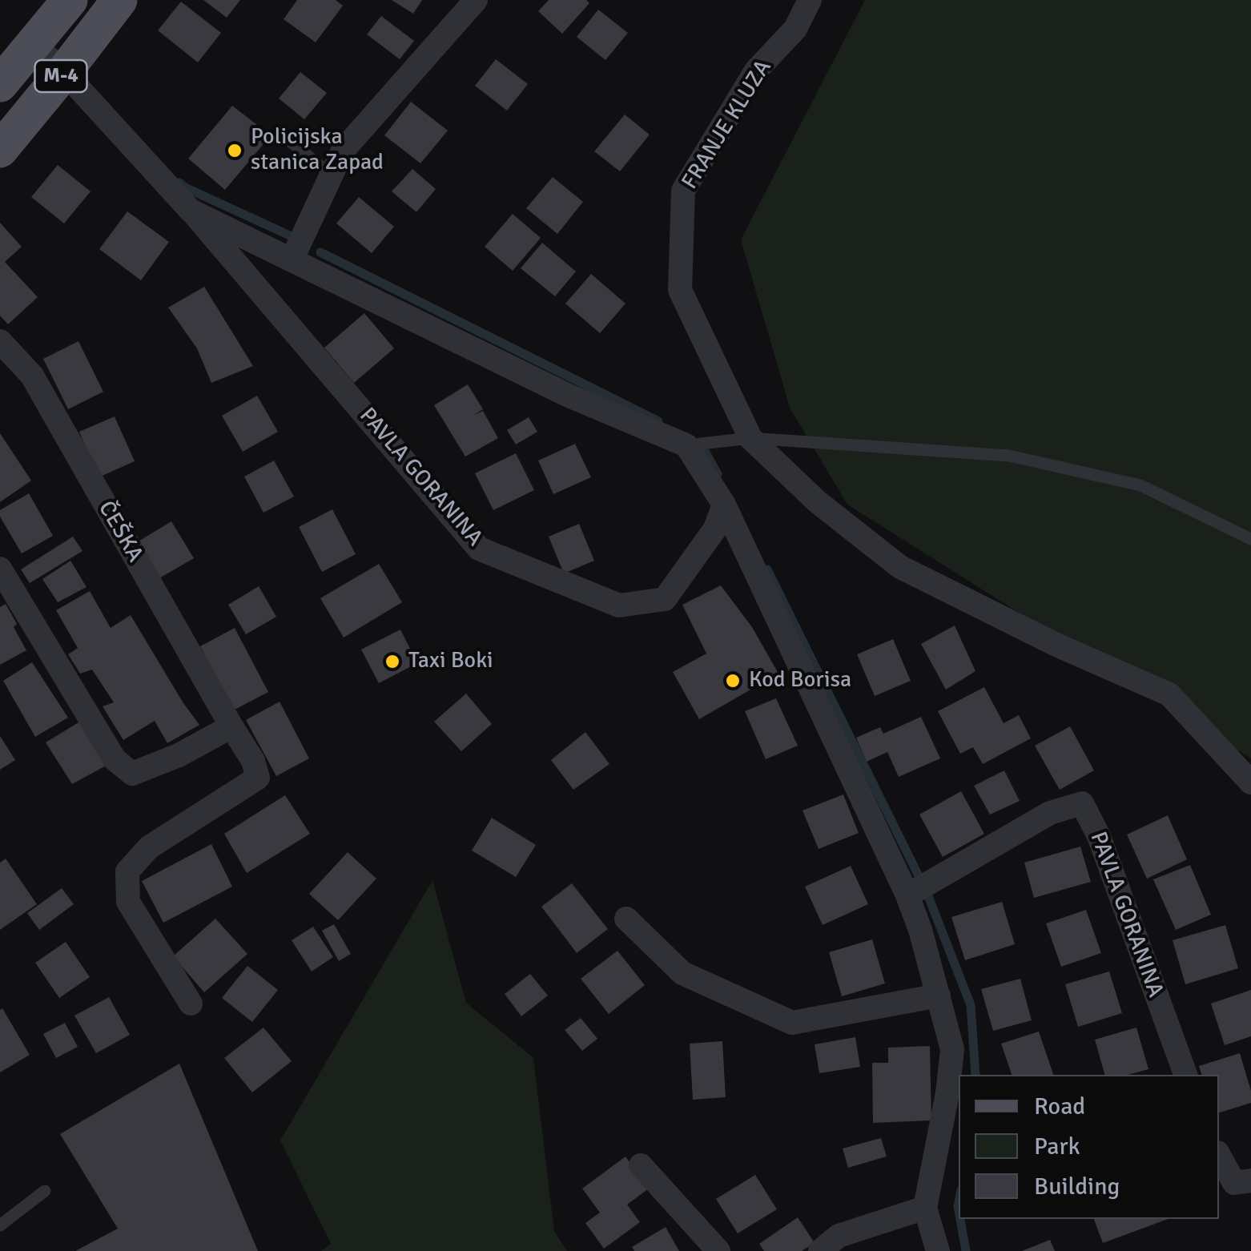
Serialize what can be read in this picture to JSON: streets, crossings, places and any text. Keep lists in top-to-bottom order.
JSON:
{
  "streets": {
    "main road": ["M-4"],
    "street": ["FRANJE KLUZA", "PAVLA GORANINA", "ČEŠKA"]
  },
  "crossings": [
    ["M-4", "PAVLA GORANINA"]
  ],
  "places": ["Policijska stanica Zapad", "Taxi Boki", "Kod Borisa"],
  "legend": ["Road", "Park", "Building"]
}
